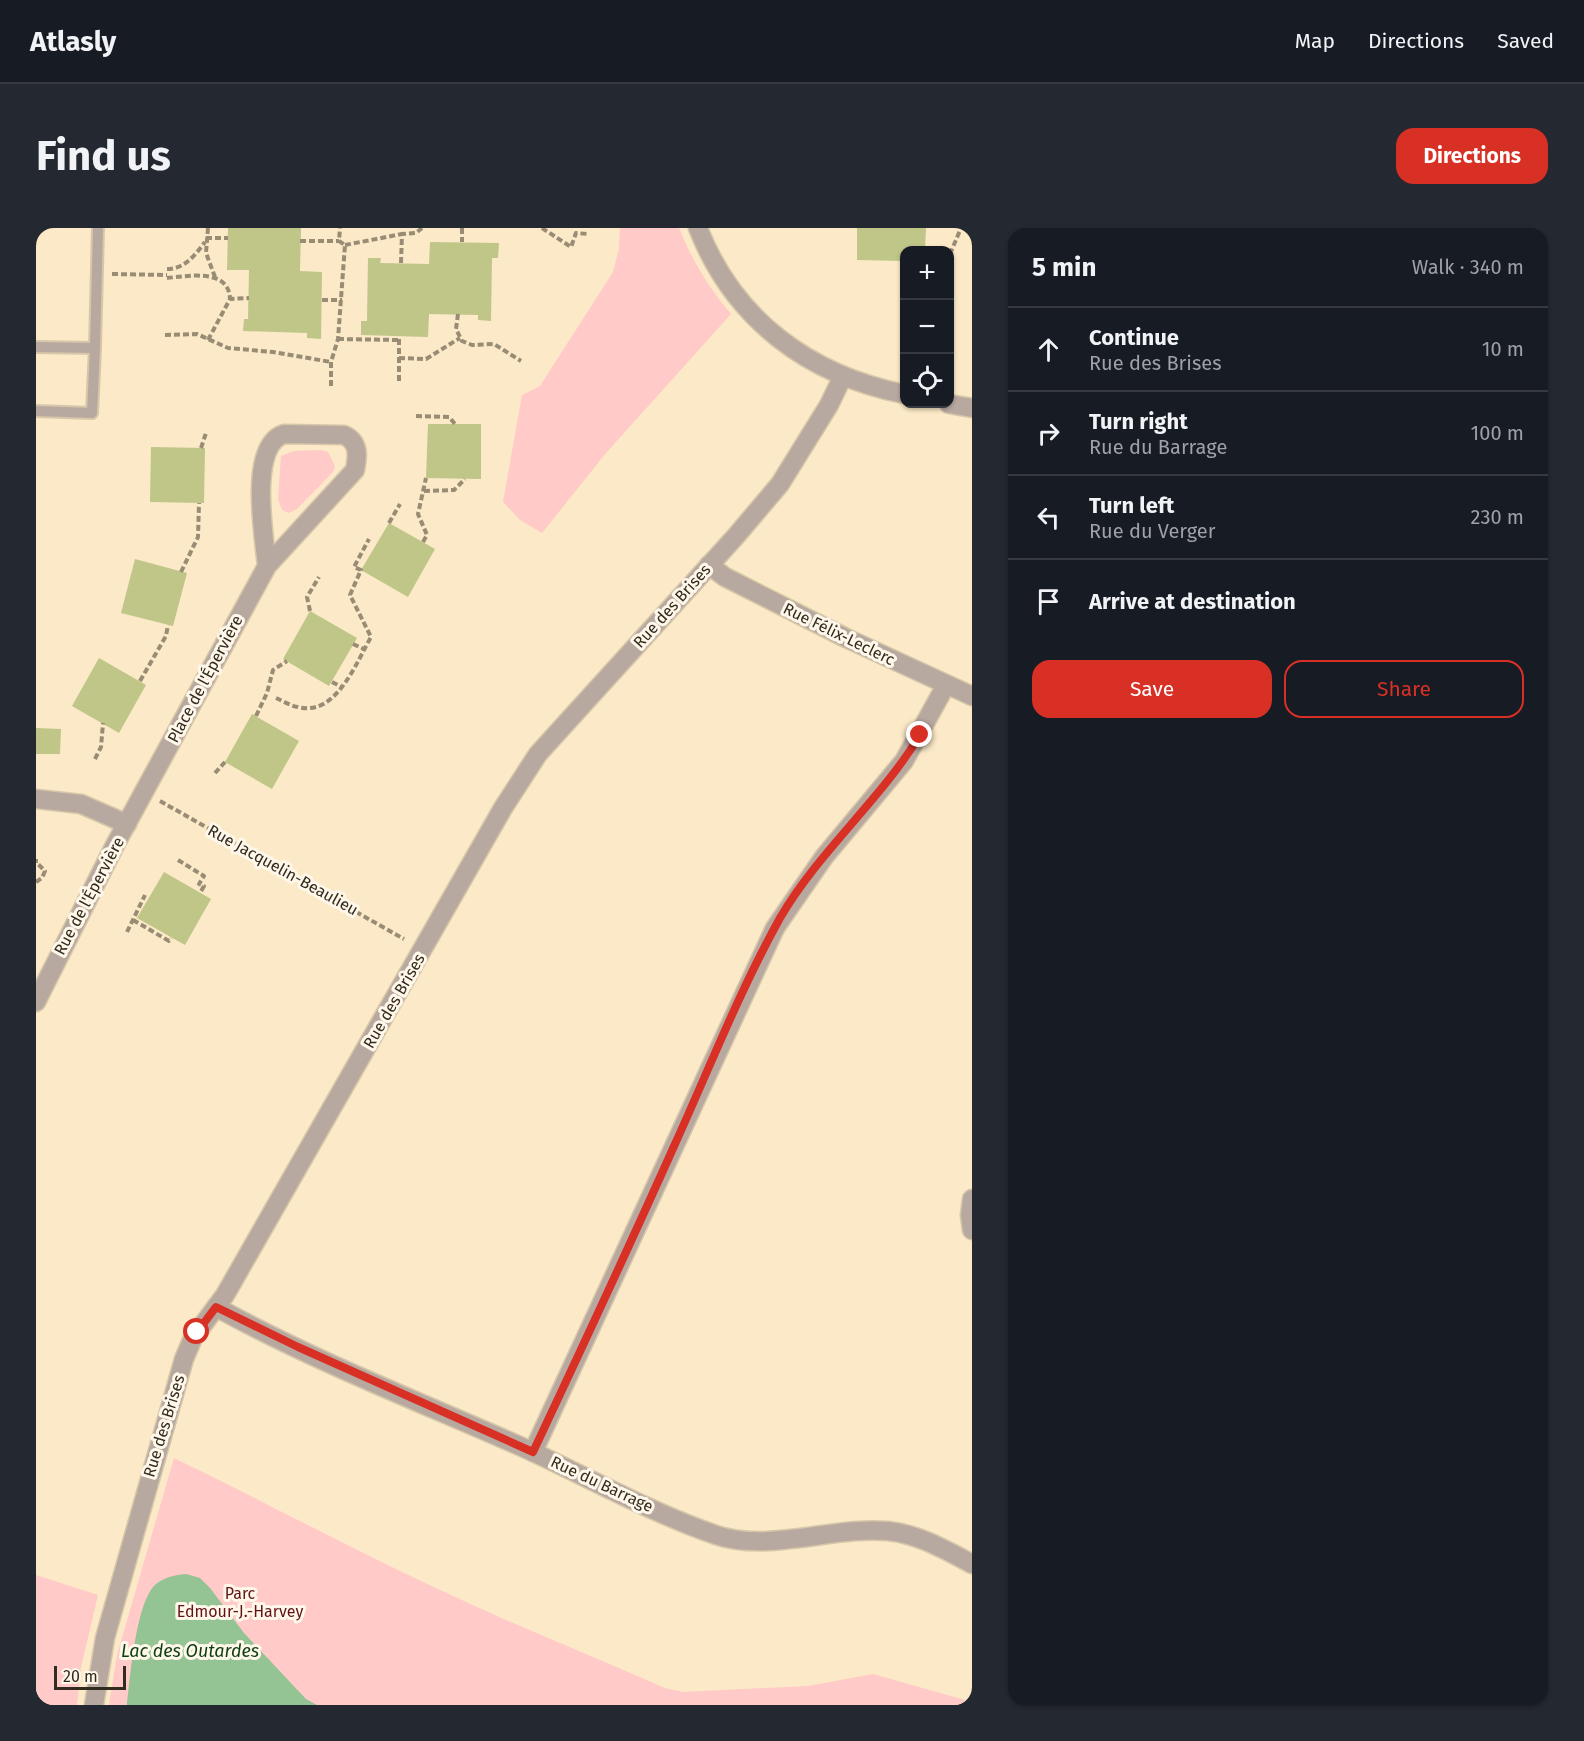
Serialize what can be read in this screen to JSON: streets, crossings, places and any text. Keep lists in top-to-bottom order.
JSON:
{
  "streets": {
    "street": [
      "Rue des Brises",
      "Rue Félix-Leclerc",
      "Place de l'Épervière",
      "Rue de l'Épervière",
      "Rue du Barrage"
    ],
    "path": ["Rue Jacquelin-Beaulieu"]
  },
  "crossings": [
    ["Rue des Brises", "Rue Félix-Leclerc"],
    ["Rue des Brises", "Rue du Barrage"],
    ["Place de l'Épervière", "Rue Jacquelin-Beaulieu"],
    ["Place de l'Épervière", "Rue de l'Épervière"],
    ["Rue Jacquelin-Beaulieu", "Rue de l'Épervière"]
  ],
  "water": ["Lac des Outardes"],
  "parks": ["Parc Edmour-J.-Harvey"],
  "scale_bar": "20 m",
  "page": {
    "header": "Atlasly",
    "nav": ["Map", "Directions", "Saved"],
    "buttons": [
      "Directions",
      ["Save", "Share"]
    ],
    "title": "Find us",
    "heading": ["5 min", "Walk · 340 m"],
    "map_buttons": ["+", "−"],
    "list": [
      ["Continue", "Rue des Brises", "10 m"],
      ["Turn right", "Rue du Barrage", "100 m"],
      ["Turn left", "Rue du Verger", "230 m"],
      "Arrive at destination"
    ],
    "scale": "20 m"
  }
}
